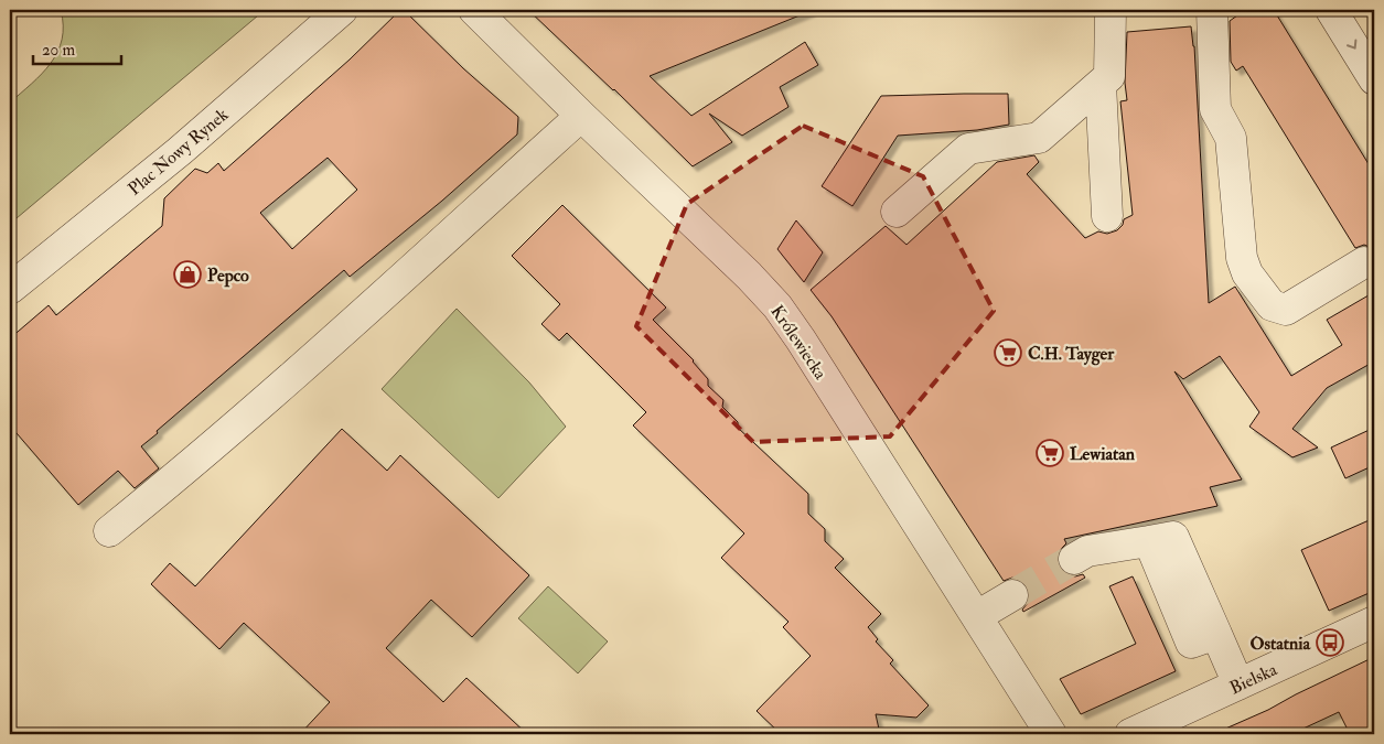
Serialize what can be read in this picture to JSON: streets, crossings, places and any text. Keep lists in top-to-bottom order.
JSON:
{
  "streets": {
    "street": ["Plac Nowy Rynek", "Królewiecka", "Bielska"]
  },
  "places": {
    "shop": ["Pepco"],
    "supermarket": ["C.H. Tayger", "Lewiatan"],
    "bus stop": ["Ostatnia"]
  },
  "scale_bar": "20 m"
}
